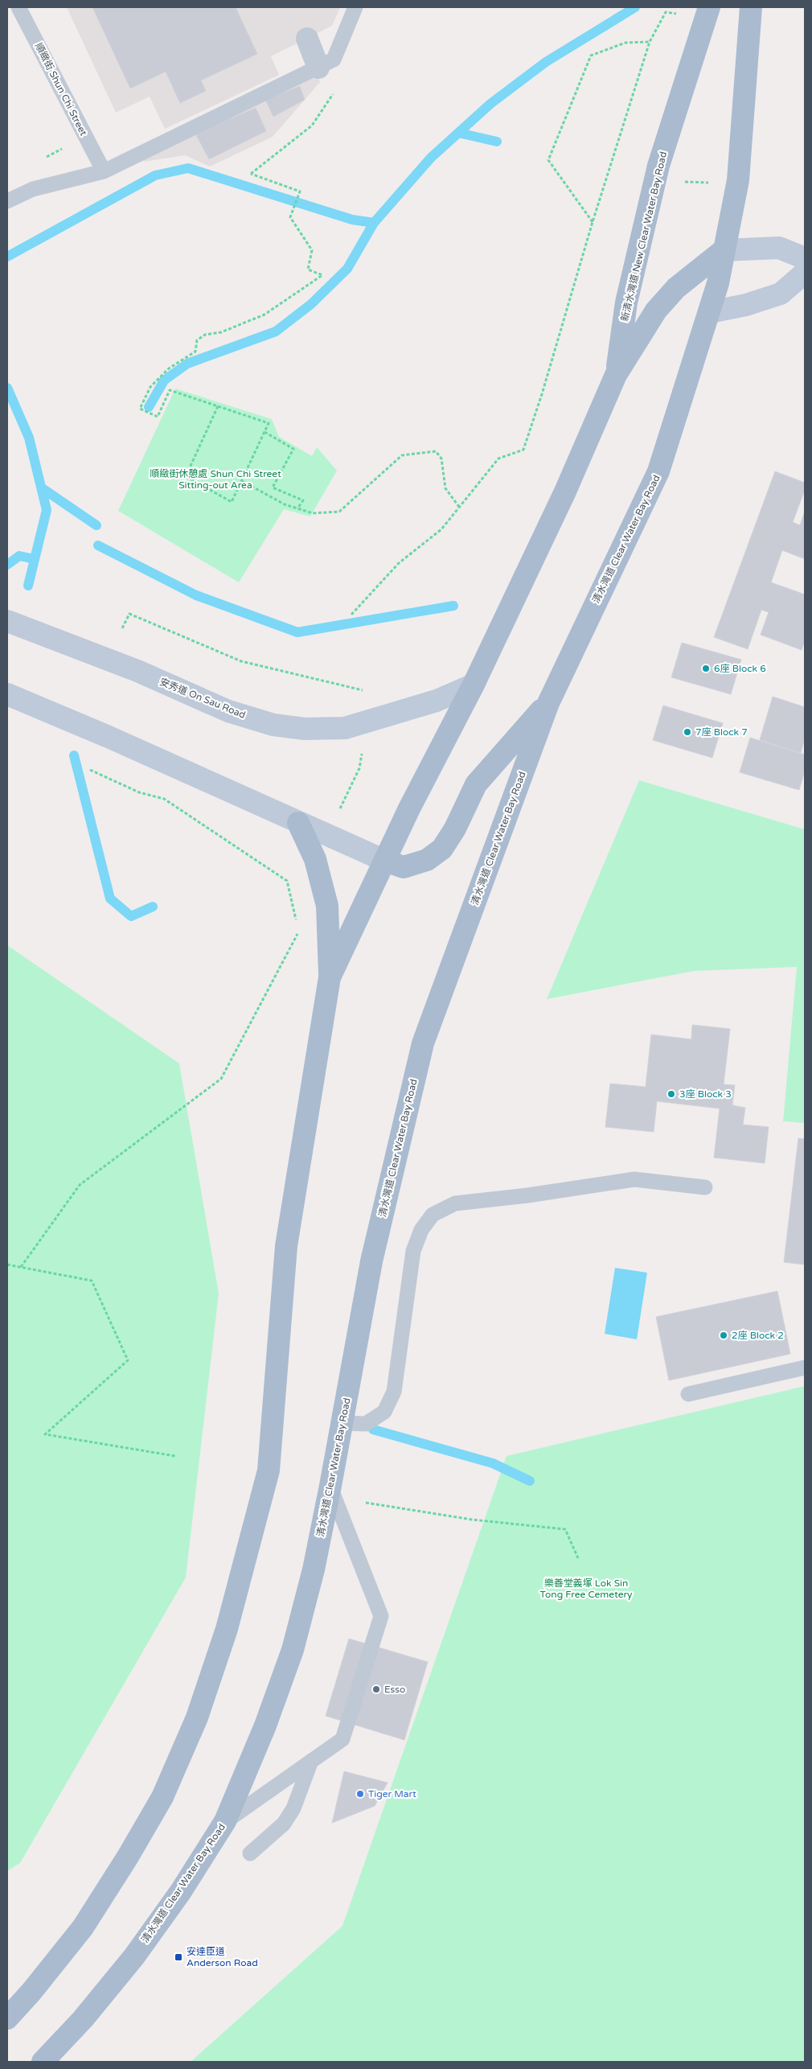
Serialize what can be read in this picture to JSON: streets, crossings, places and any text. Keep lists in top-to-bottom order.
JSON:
{
  "streets": {
    "main road": ["新清水灣道 New Clear Water Bay Road", "清水灣道 Clear Water Bay Road", "安秀道 On Sau Road"],
    "lane": ["順緻街 Shun Chi Street"]
  },
  "parks": ["順緻街休憩處 Shun Chi Street Sitting-out Area", "樂善堂義塚 Lok Sin Tong Free Cemetery"],
  "places": {
    "other": [
      "6座 Block 6",
      "7座 Block 7",
      "3座 Block 3",
      "2座 Block 2",
      "Esso",
      "Tiger Mart"
    ],
    "transit": ["安達臣道 Anderson Road"]
  }
}
